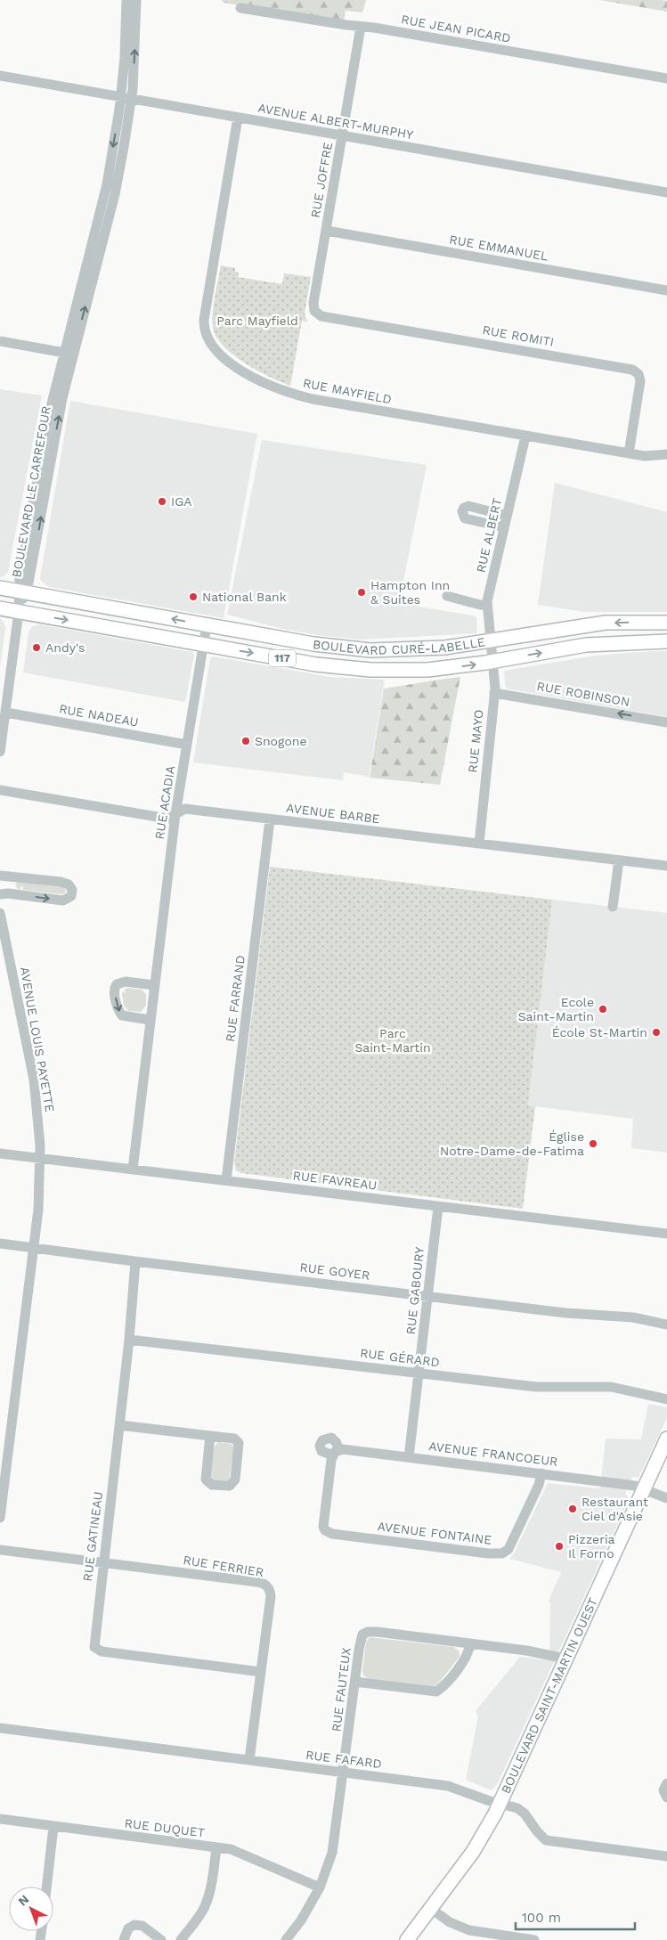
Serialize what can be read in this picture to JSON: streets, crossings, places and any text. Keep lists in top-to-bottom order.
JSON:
{
  "streets": {
    "main road": ["BOULEVARD CURÉ-LABELLE", "117", "BOULEVARD SAINT-MARTIN OUEST"],
    "street": [
      "RUE JEAN PICARD",
      "AVENUE ALBERT-MURPHY",
      "RUE JOFFRE",
      "RUE EMMANUEL",
      "RUE ROMITI",
      "RUE MAYFIELD",
      "BOULEVARD LE CARREFOUR",
      "RUE ALBERT",
      "RUE ROBINSON",
      "RUE NADEAU",
      "RUE MAYO",
      "RUE ACADIA",
      "AVENUE BARBE",
      "RUE FARRAND",
      "AVENUE LOUIS PAYETTE",
      "RUE FAVREAU",
      "RUE GOYER",
      "RUE GABOURY",
      "RUE GÉRARD",
      "AVENUE FRANCOEUR",
      "AVENUE FONTAINE",
      "RUE GATINEAU",
      "RUE FERRIER",
      "RUE FAUTEUX",
      "RUE FAFARD",
      "RUE DUQUET"
    ]
  },
  "crossings": [
    ["RUE JEAN PICARD", "RUE JOFFRE"],
    ["AVENUE ALBERT-MURPHY", "RUE JOFFRE"],
    ["AVENUE ALBERT-MURPHY", "RUE MAYFIELD"],
    ["AVENUE ALBERT-MURPHY", "BOULEVARD LE CARREFOUR"],
    ["RUE JOFFRE", "RUE EMMANUEL"],
    ["RUE JOFFRE", "RUE ROMITI"],
    ["RUE ROMITI", "RUE MAYFIELD"],
    ["RUE MAYFIELD", "RUE ALBERT"],
    ["BOULEVARD LE CARREFOUR", "BOULEVARD CURÉ-LABELLE"],
    ["RUE ALBERT", "BOULEVARD CURÉ-LABELLE"],
    ["RUE ALBERT", "RUE MAYO"],
    ["BOULEVARD CURÉ-LABELLE", "RUE MAYO"],
    ["BOULEVARD CURÉ-LABELLE", "RUE ACADIA"],
    ["RUE ROBINSON", "RUE MAYO"],
    ["RUE NADEAU", "RUE ACADIA"],
    ["RUE MAYO", "AVENUE BARBE"],
    ["RUE ACADIA", "AVENUE BARBE"],
    ["RUE ACADIA", "RUE FAVREAU"],
    ["AVENUE BARBE", "RUE FARRAND"],
    ["RUE FARRAND", "RUE FAVREAU"],
    ["AVENUE LOUIS PAYETTE", "RUE FAVREAU"],
    ["AVENUE LOUIS PAYETTE", "RUE GOYER"],
    ["RUE FAVREAU", "RUE GABOURY"],
    ["RUE GOYER", "RUE GABOURY"],
    ["RUE GOYER", "RUE GATINEAU"],
    ["RUE GABOURY", "RUE GÉRARD"],
    ["RUE GABOURY", "AVENUE FRANCOEUR"],
    ["RUE GÉRARD", "RUE GATINEAU"],
    ["AVENUE FRANCOEUR", "AVENUE FONTAINE"],
    ["AVENUE FRANCOEUR", "BOULEVARD SAINT-MARTIN OUEST"],
    ["RUE GATINEAU", "RUE FERRIER"],
    ["RUE FERRIER", "RUE FAFARD"],
    ["RUE FAUTEUX", "BOULEVARD SAINT-MARTIN OUEST"],
    ["RUE FAUTEUX", "RUE FAFARD"],
    ["RUE FAUTEUX", "RUE DUQUET"],
    ["BOULEVARD SAINT-MARTIN OUEST", "RUE FAFARD"]
  ],
  "one_way": ["RUE ROBINSON"],
  "parks": ["Parc Mayfield", "Parc Saint-Martin"],
  "places": [
    "IGA",
    "Hampton Inn & Suites",
    "National Bank",
    "Andy's",
    "Snogone",
    "Ecole Saint-Martin",
    "École St-Martin",
    "Église Notre-Dame-de-Fatima",
    "Restaurant Ciel d'Asie",
    "Pizzeria Il Forno"
  ],
  "scale_bar": "100 m",
  "north": "top left"
}
